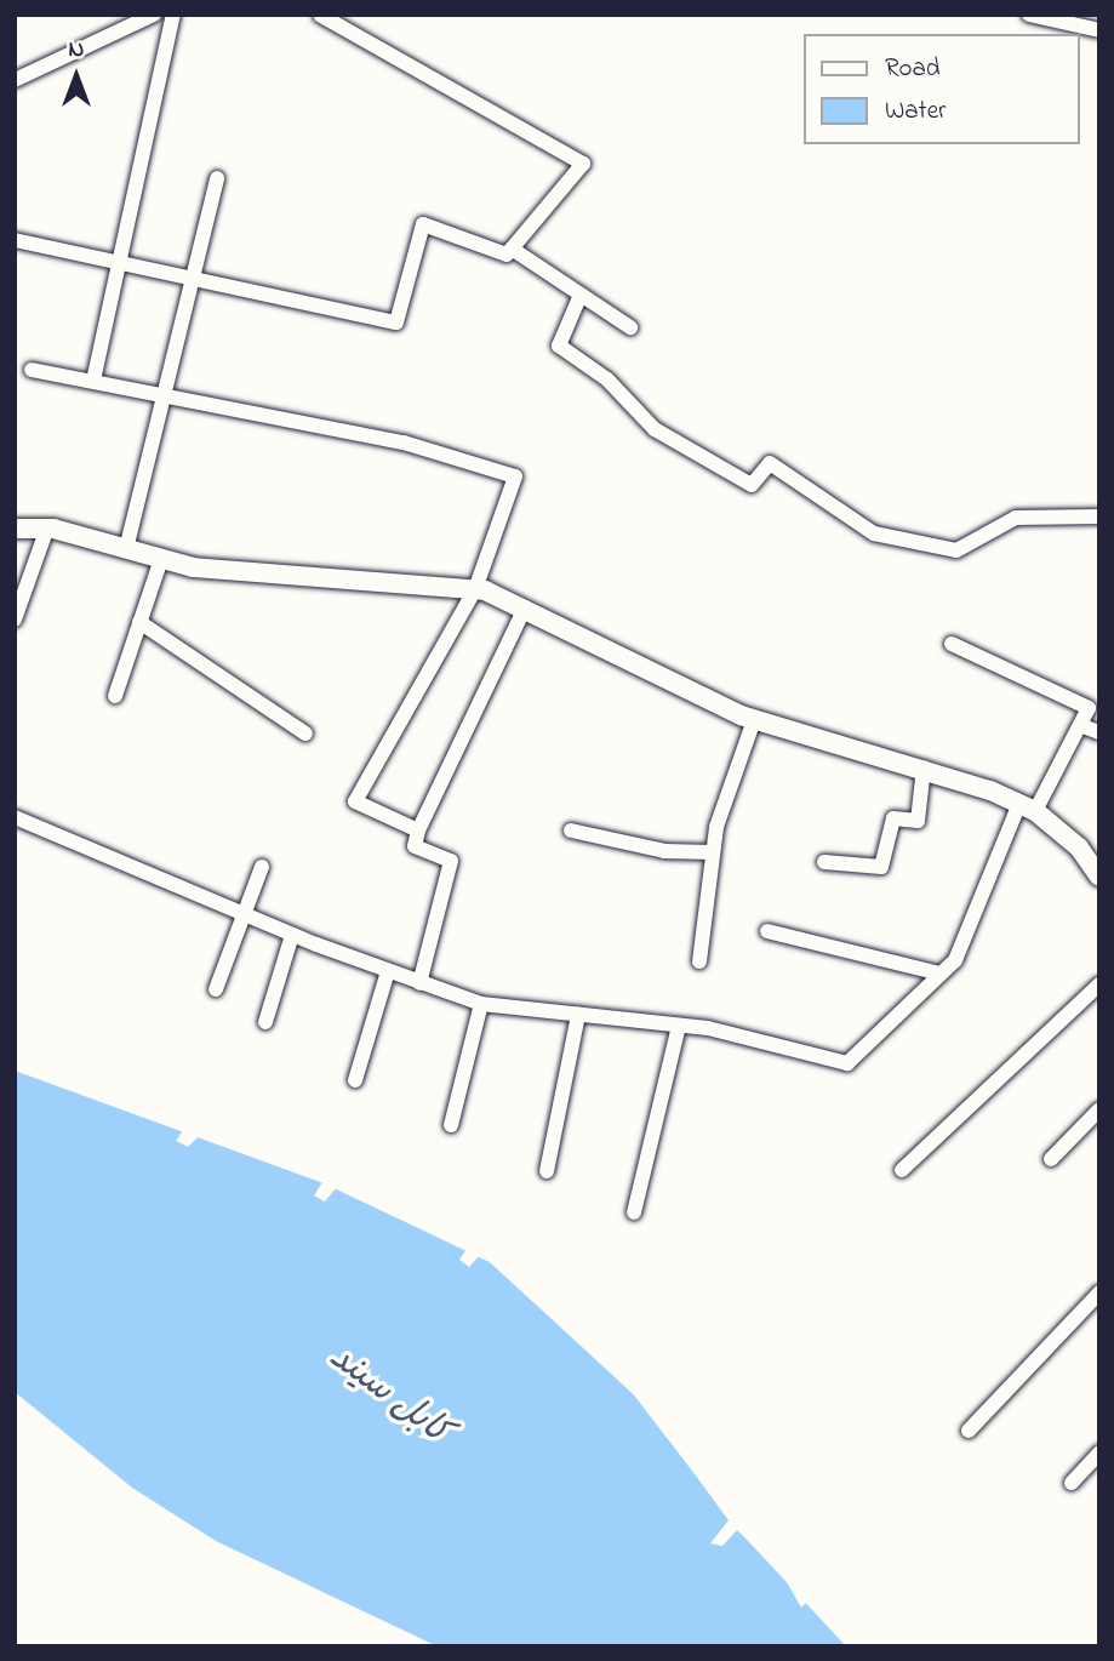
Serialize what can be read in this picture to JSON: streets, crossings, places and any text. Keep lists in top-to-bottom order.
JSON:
{
  "water": ["کابل سيند"],
  "legend": ["Road", "Water"],
  "north": "top"
}
